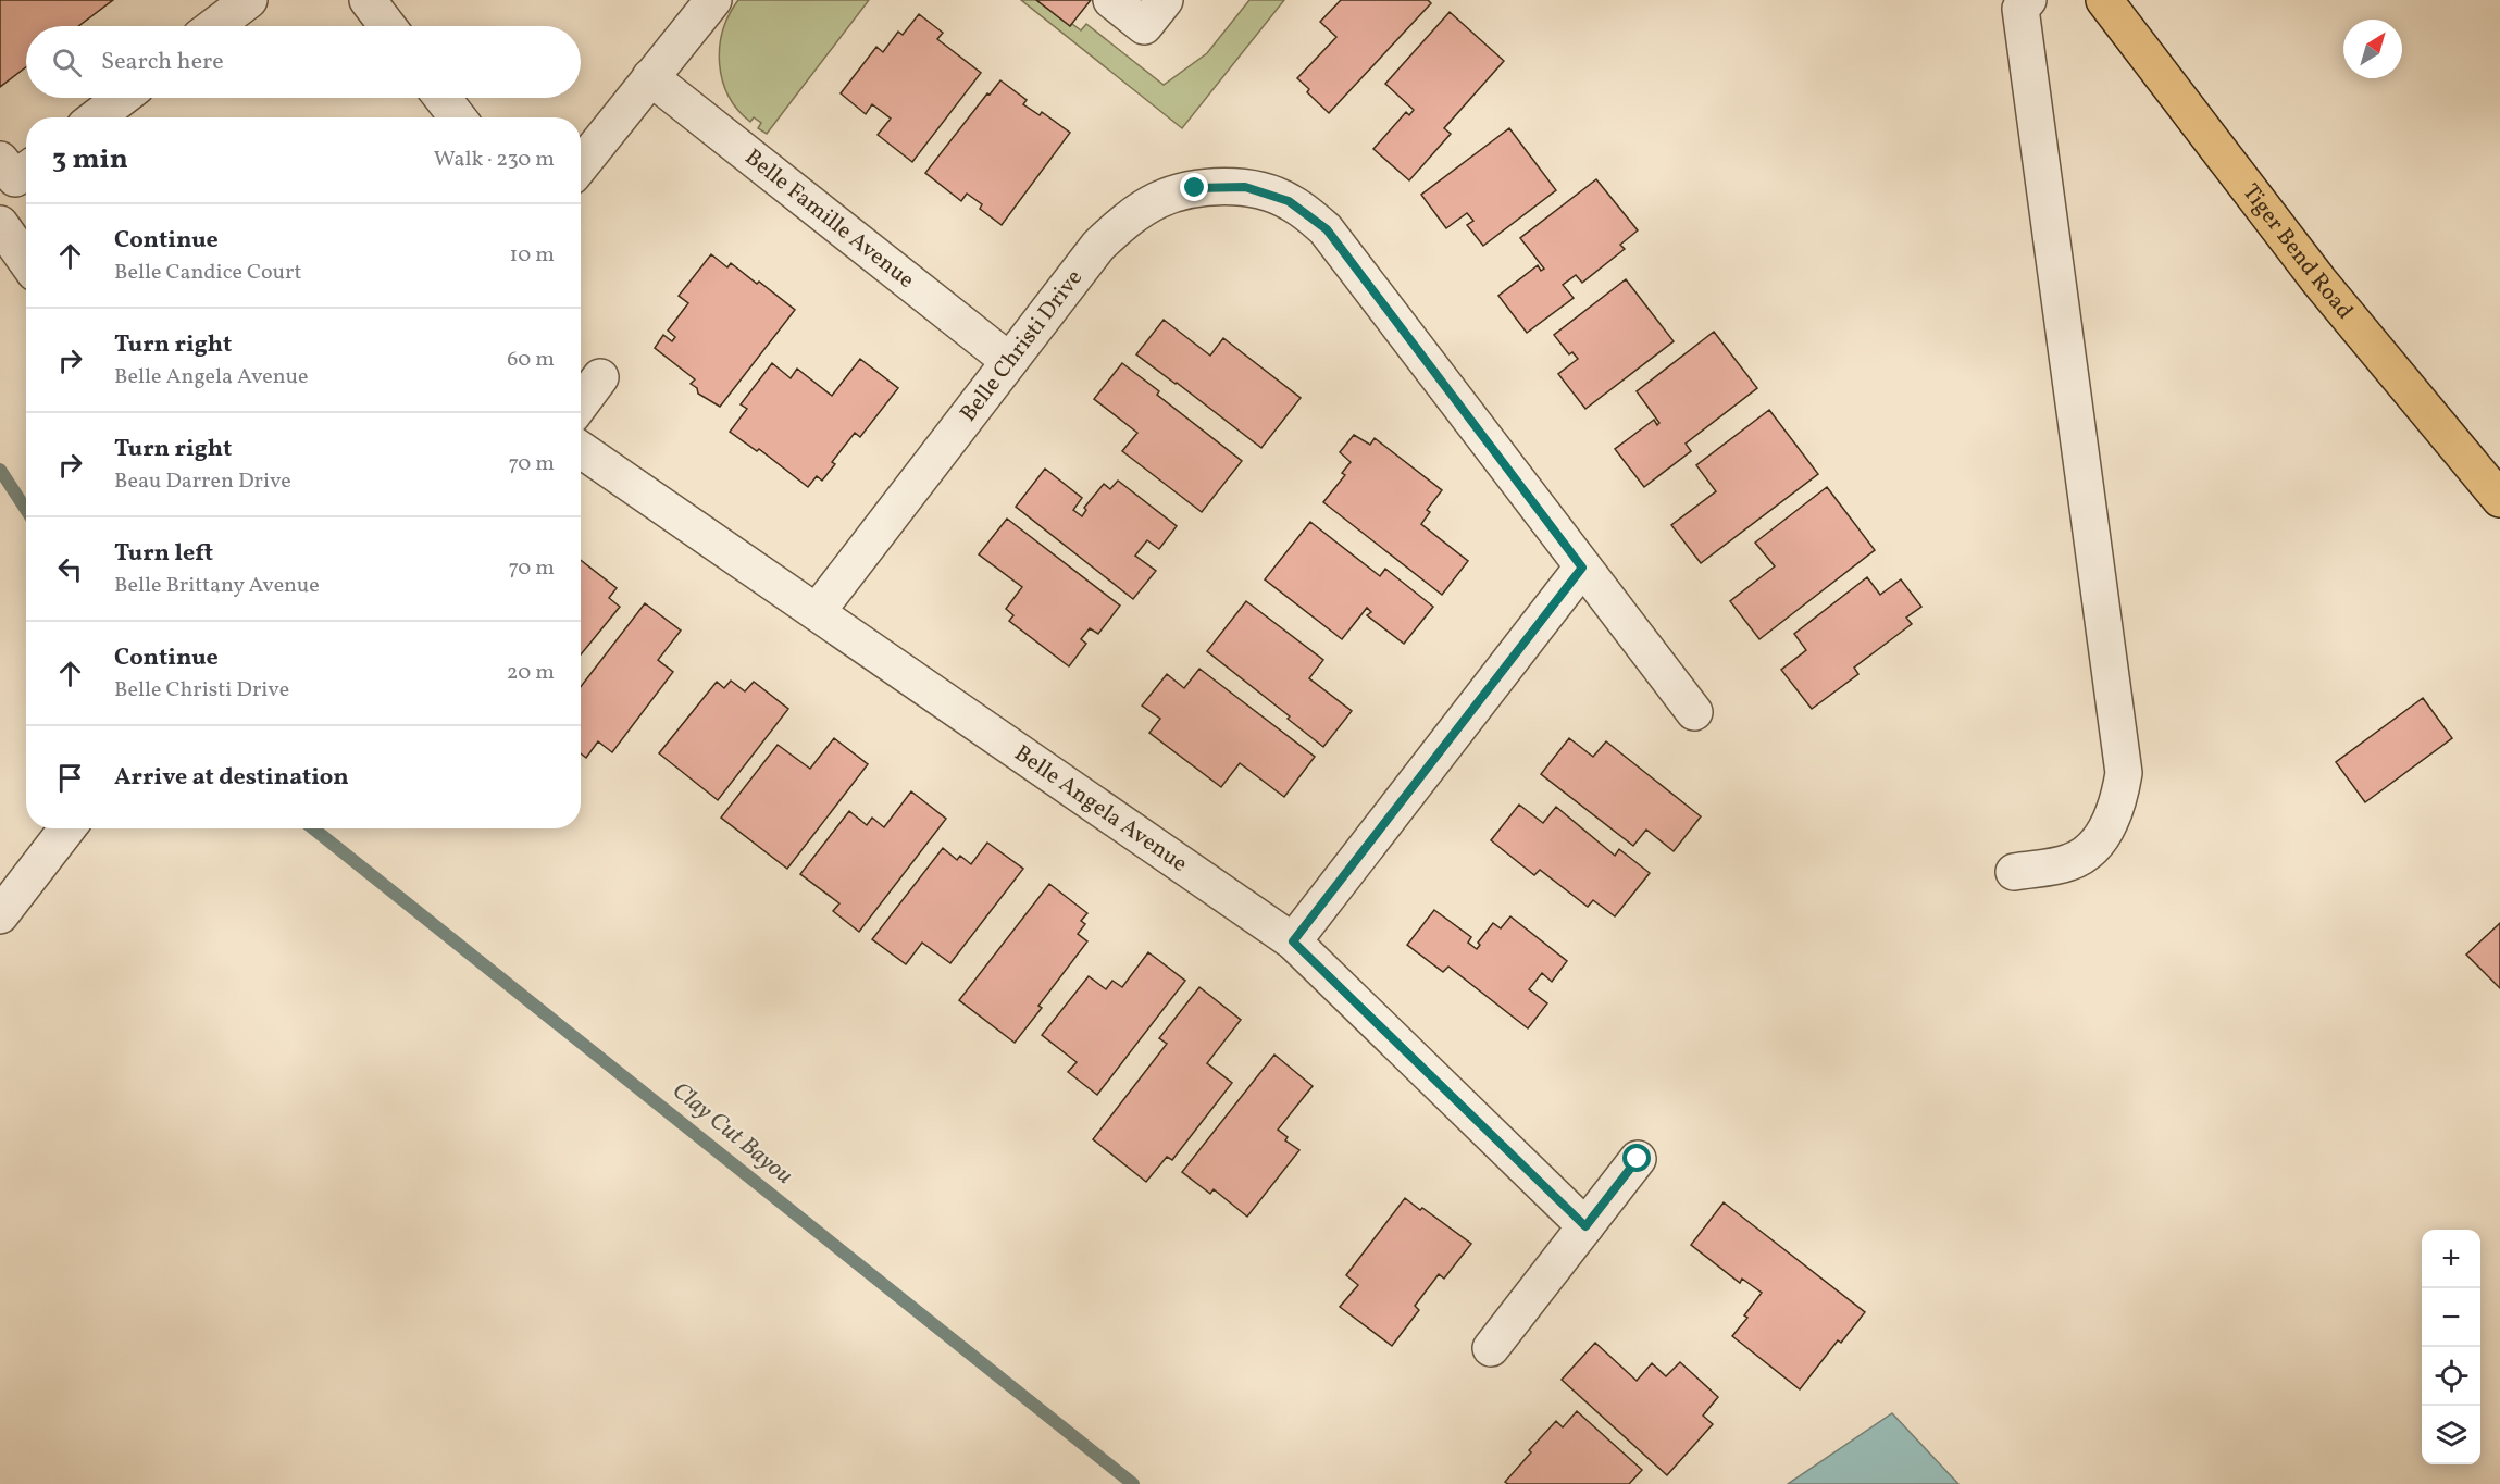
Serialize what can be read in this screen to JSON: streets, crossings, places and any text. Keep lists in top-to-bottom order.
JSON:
{
  "streets": {
    "main road": ["Tiger Bend Road"],
    "street": ["Belle Famille Avenue", "Belle Christi Drive", "Belle Angela Avenue"]
  },
  "crossings": [
    ["Belle Famille Avenue", "Belle Christi Drive"],
    ["Belle Christi Drive", "Belle Angela Avenue"]
  ],
  "water": ["Clay Cut Bayou"],
  "north": "top right",
  "page": {
    "search": "Search here",
    "heading": ["3 min", "Walk · 230 m"],
    "list": [
      ["Continue", "Belle Candice Court", "10 m"],
      ["Turn right", "Belle Angela Avenue", "60 m"],
      ["Turn right", "Beau Darren Drive", "70 m"],
      ["Turn left", "Belle Brittany Avenue", "70 m"],
      ["Continue", "Belle Christi Drive", "20 m"],
      "Arrive at destination"
    ],
    "map_buttons": ["+", "−"]
  }
}
